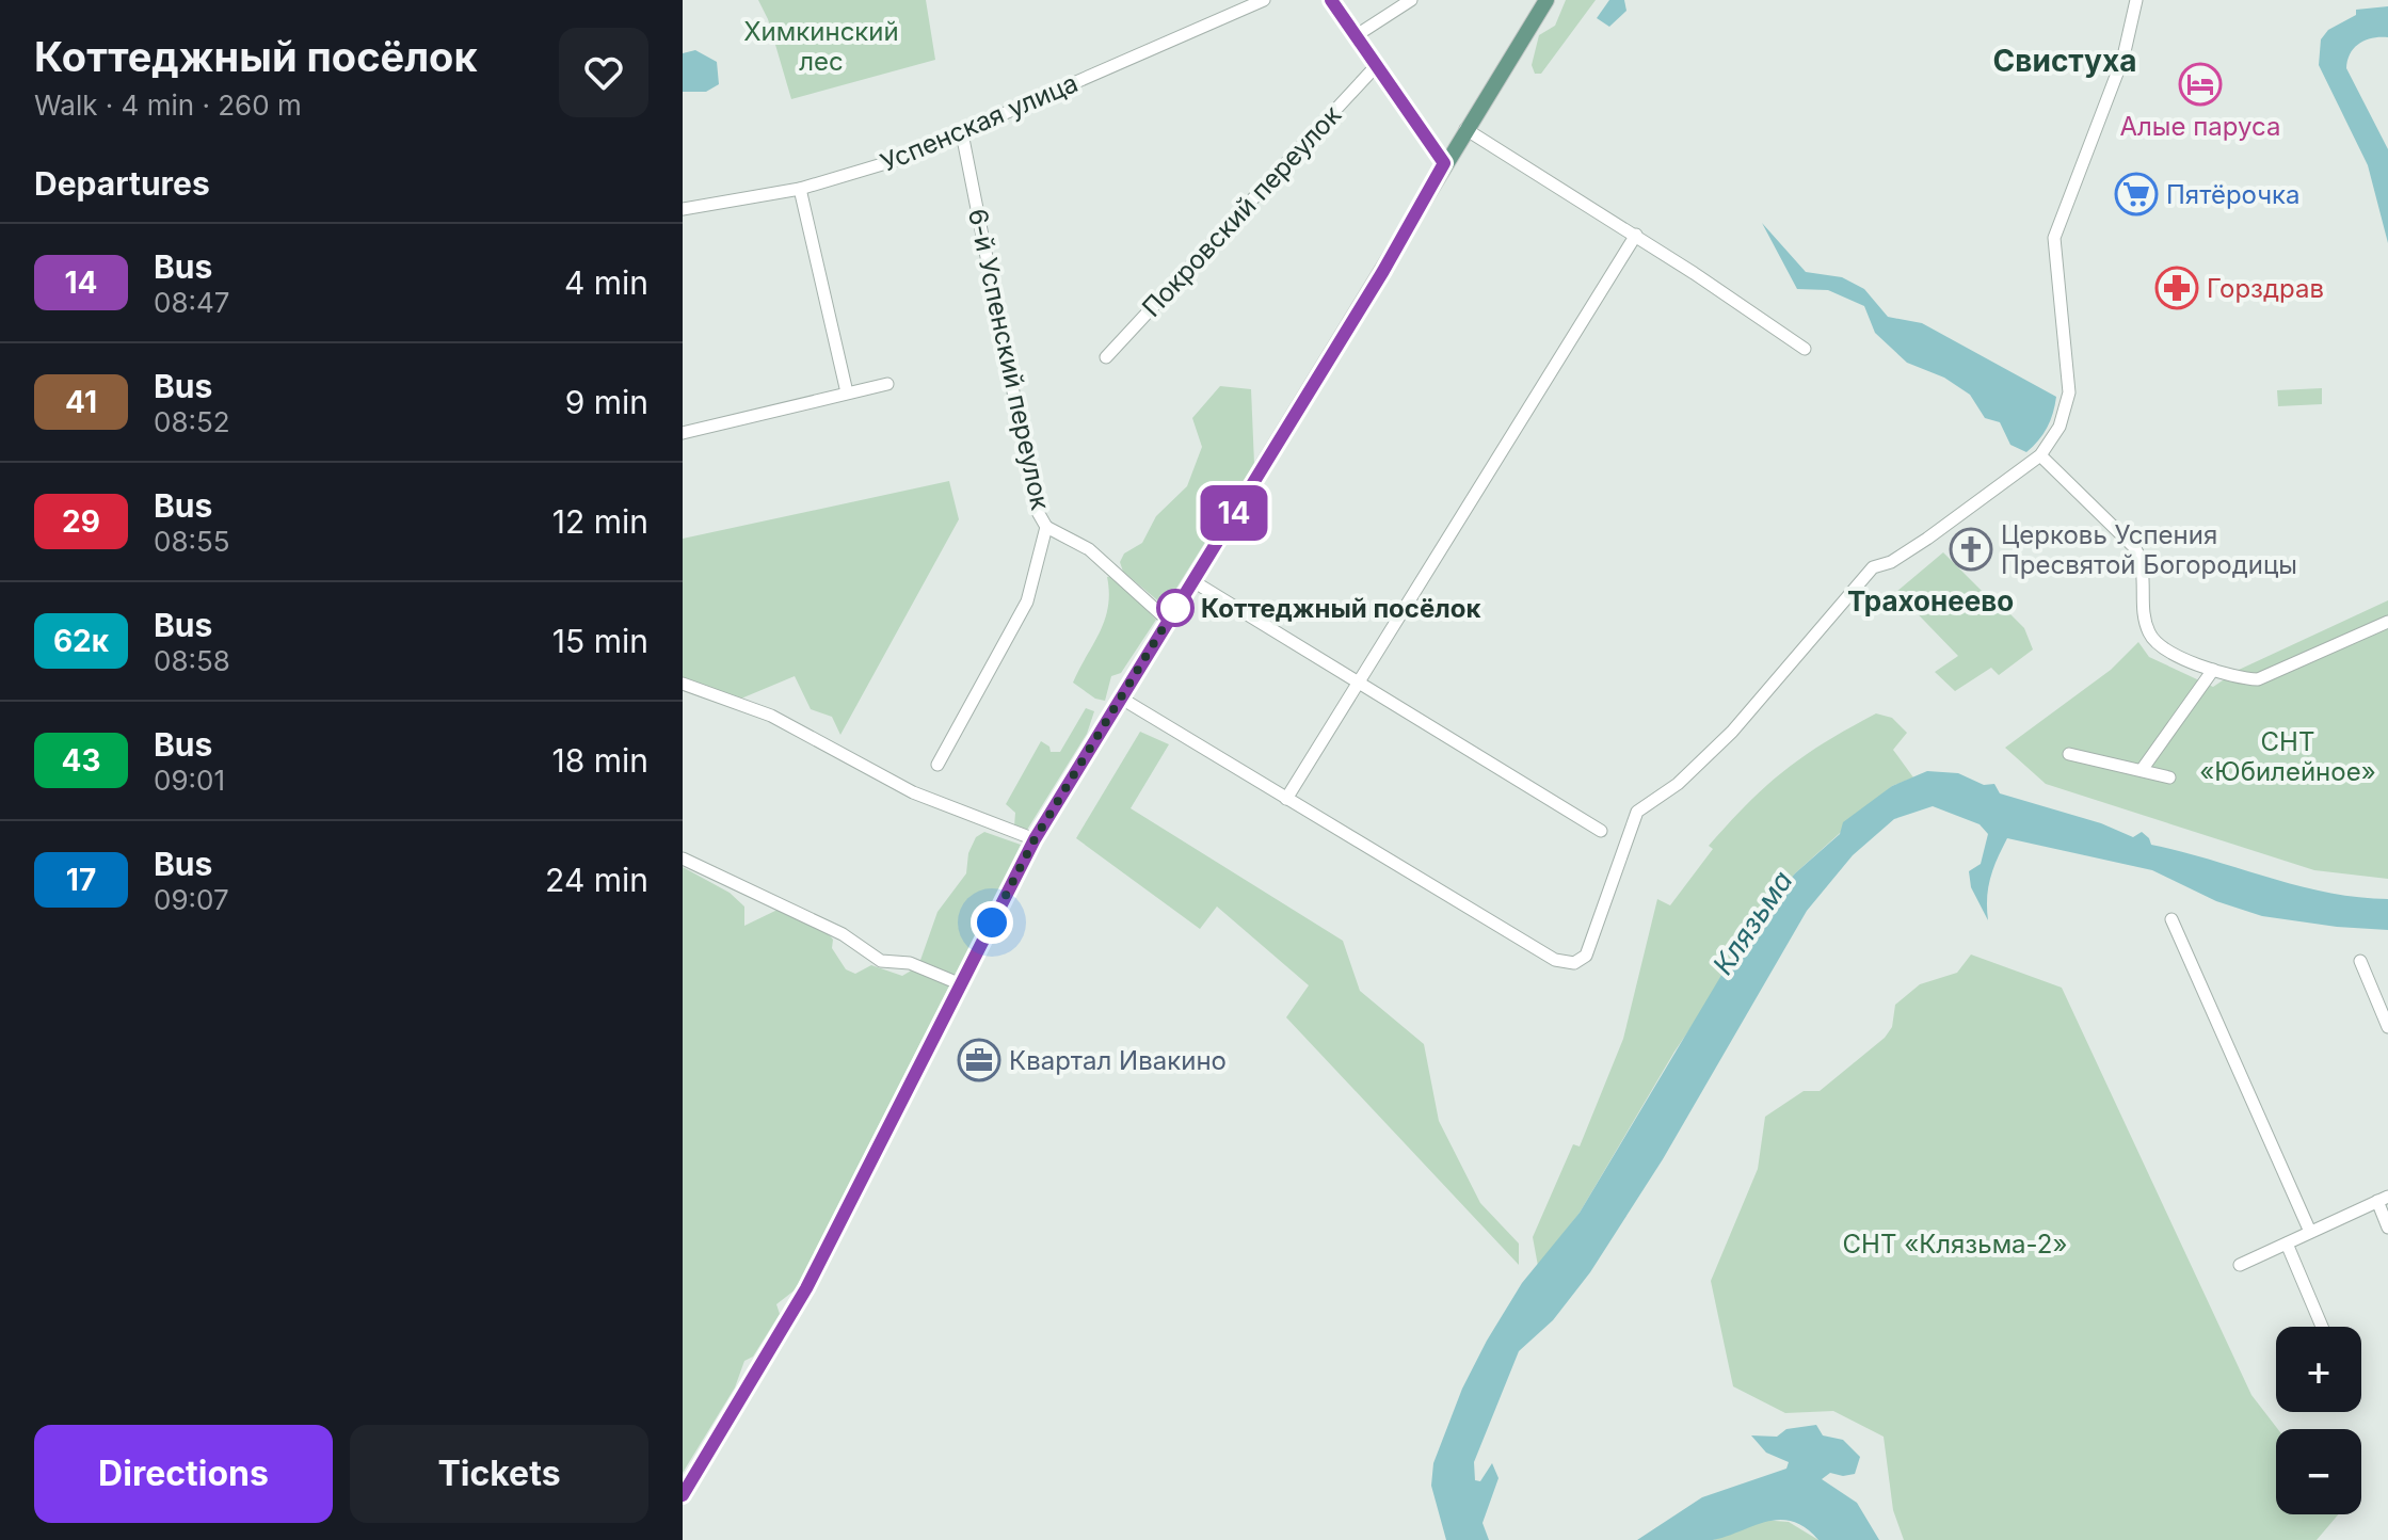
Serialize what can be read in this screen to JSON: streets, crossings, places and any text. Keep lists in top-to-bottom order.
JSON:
{
  "streets": {
    "street": ["Успенская улица", "Покровский переулок", "6-й Успенский переулок"]
  },
  "crossings": [
    ["Успенская улица", "6-й Успенский переулок"]
  ],
  "districts": ["Свистуха", "Трахонеево"],
  "water": ["Клязьма"],
  "parks": ["Химкинский лес", "СНТ «Юбилейное»", "СНТ «Клязьма-2»"],
  "places": {
    "hotel": ["Алые паруса"],
    "supermarket": ["Пятёрочка"],
    "pharmacy": ["Горздрав"],
    "church": ["Церковь Успения Пресвятой Богородицы"],
    "other": ["Коттеджный посёлок"],
    "office": ["Квартал Ивакино"]
  },
  "lines": ["bus line 14"],
  "page": {
    "heading": [
      ["Коттеджный посёлок", "Walk · 4 min · 260 m"],
      "Departures"
    ],
    "on_map": "14",
    "list": [
      {
        "mark": "14",
        "name": "Bus",
        "note": "08:47",
        "value": "4 min"
      },
      {
        "mark": "41",
        "name": "Bus",
        "note": "08:52",
        "value": "9 min"
      },
      {
        "mark": "29",
        "name": "Bus",
        "note": "08:55",
        "value": "12 min"
      },
      {
        "mark": "62к",
        "name": "Bus",
        "note": "08:58",
        "value": "15 min"
      },
      {
        "mark": "43",
        "name": "Bus",
        "note": "09:01",
        "value": "18 min"
      },
      {
        "mark": "17",
        "name": "Bus",
        "note": "09:07",
        "value": "24 min"
      }
    ],
    "map_buttons": ["+", "−"],
    "buttons": ["Directions", "Tickets"]
  }
}
